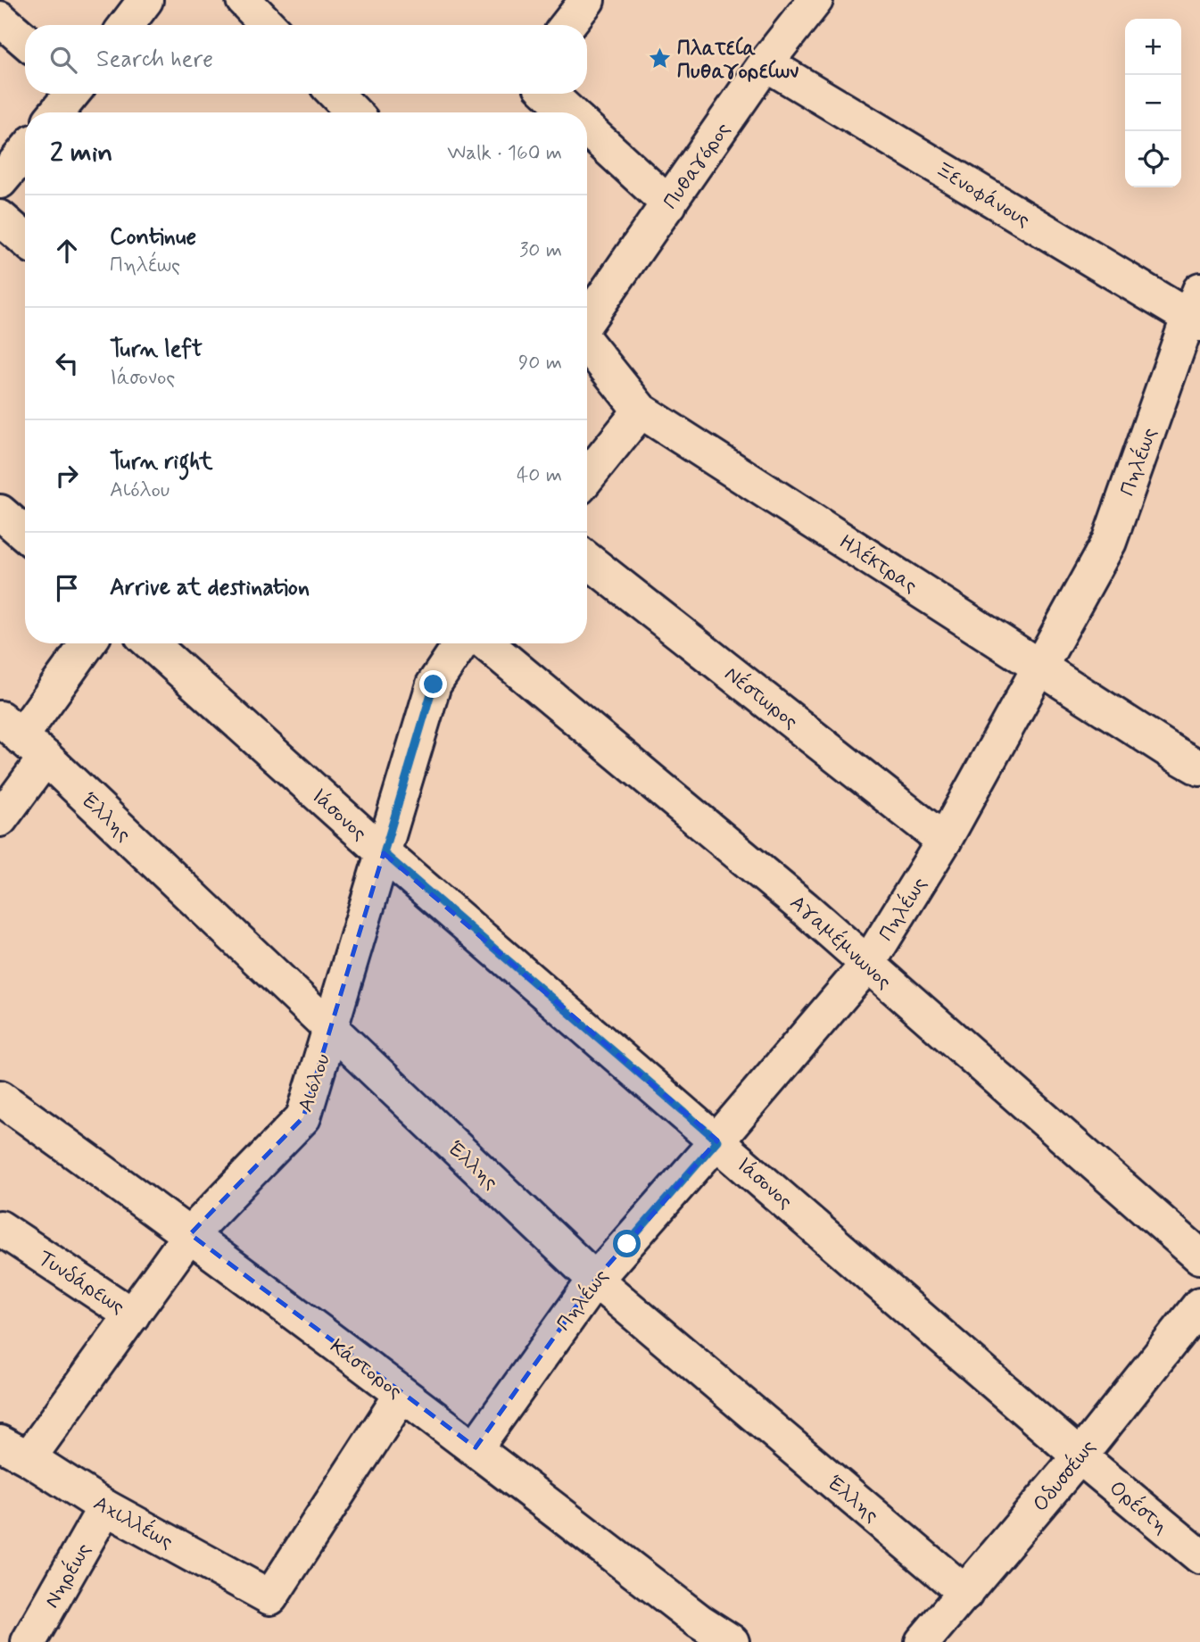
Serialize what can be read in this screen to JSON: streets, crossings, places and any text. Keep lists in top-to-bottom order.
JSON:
{
  "streets": {
    "street": [
      "Πυθαγόρος",
      "Ξενοφάνους",
      "Πηλέως",
      "Ηλέκτρας",
      "Νέστωρος",
      "Ιάσονος",
      "Έλλης",
      "Αγαμέμνωνος",
      "Αιόλου",
      "Τυνδάρεως",
      "Κάστορος",
      "Οδυσσέως",
      "Ορέστη",
      "Αχιλλέως",
      "Νηρέως"
    ]
  },
  "crossings": [
    ["Πυθαγόρος", "Ξενοφάνους"],
    ["Ξενοφάνους", "Πηλέως"],
    ["Πηλέως", "Ηλέκτρας"],
    ["Πηλέως", "Νέστωρος"],
    ["Πηλέως", "Ιάσονος"],
    ["Πηλέως", "Έλλης"],
    ["Πηλέως", "Αγαμέμνωνος"],
    ["Πηλέως", "Κάστορος"],
    ["Ιάσονος", "Αιόλου"],
    ["Ιάσονος", "Οδυσσέως"],
    ["Ιάσονος", "Ορέστη"],
    ["Έλλης", "Αιόλου"],
    ["Έλλης", "Οδυσσέως"],
    ["Αιόλου", "Τυνδάρεως"],
    ["Αιόλου", "Κάστορος"],
    ["Αιόλου", "Αχιλλέως"],
    ["Κάστορος", "Αχιλλέως"],
    ["Οδυσσέως", "Ορέστη"],
    ["Αχιλλέως", "Νηρέως"]
  ],
  "places": {
    "place": ["Πλατεία Πυθαγορείων"]
  },
  "page": {
    "map_buttons": ["+", "−"],
    "search": "Search here",
    "heading": ["2 min", "Walk · 160 m"],
    "list": [
      ["Continue", "Πηλέως", "30 m"],
      ["Turn left", "Ιάσονος", "90 m"],
      ["Turn right", "Αιόλου", "40 m"],
      "Arrive at destination"
    ]
  }
}
